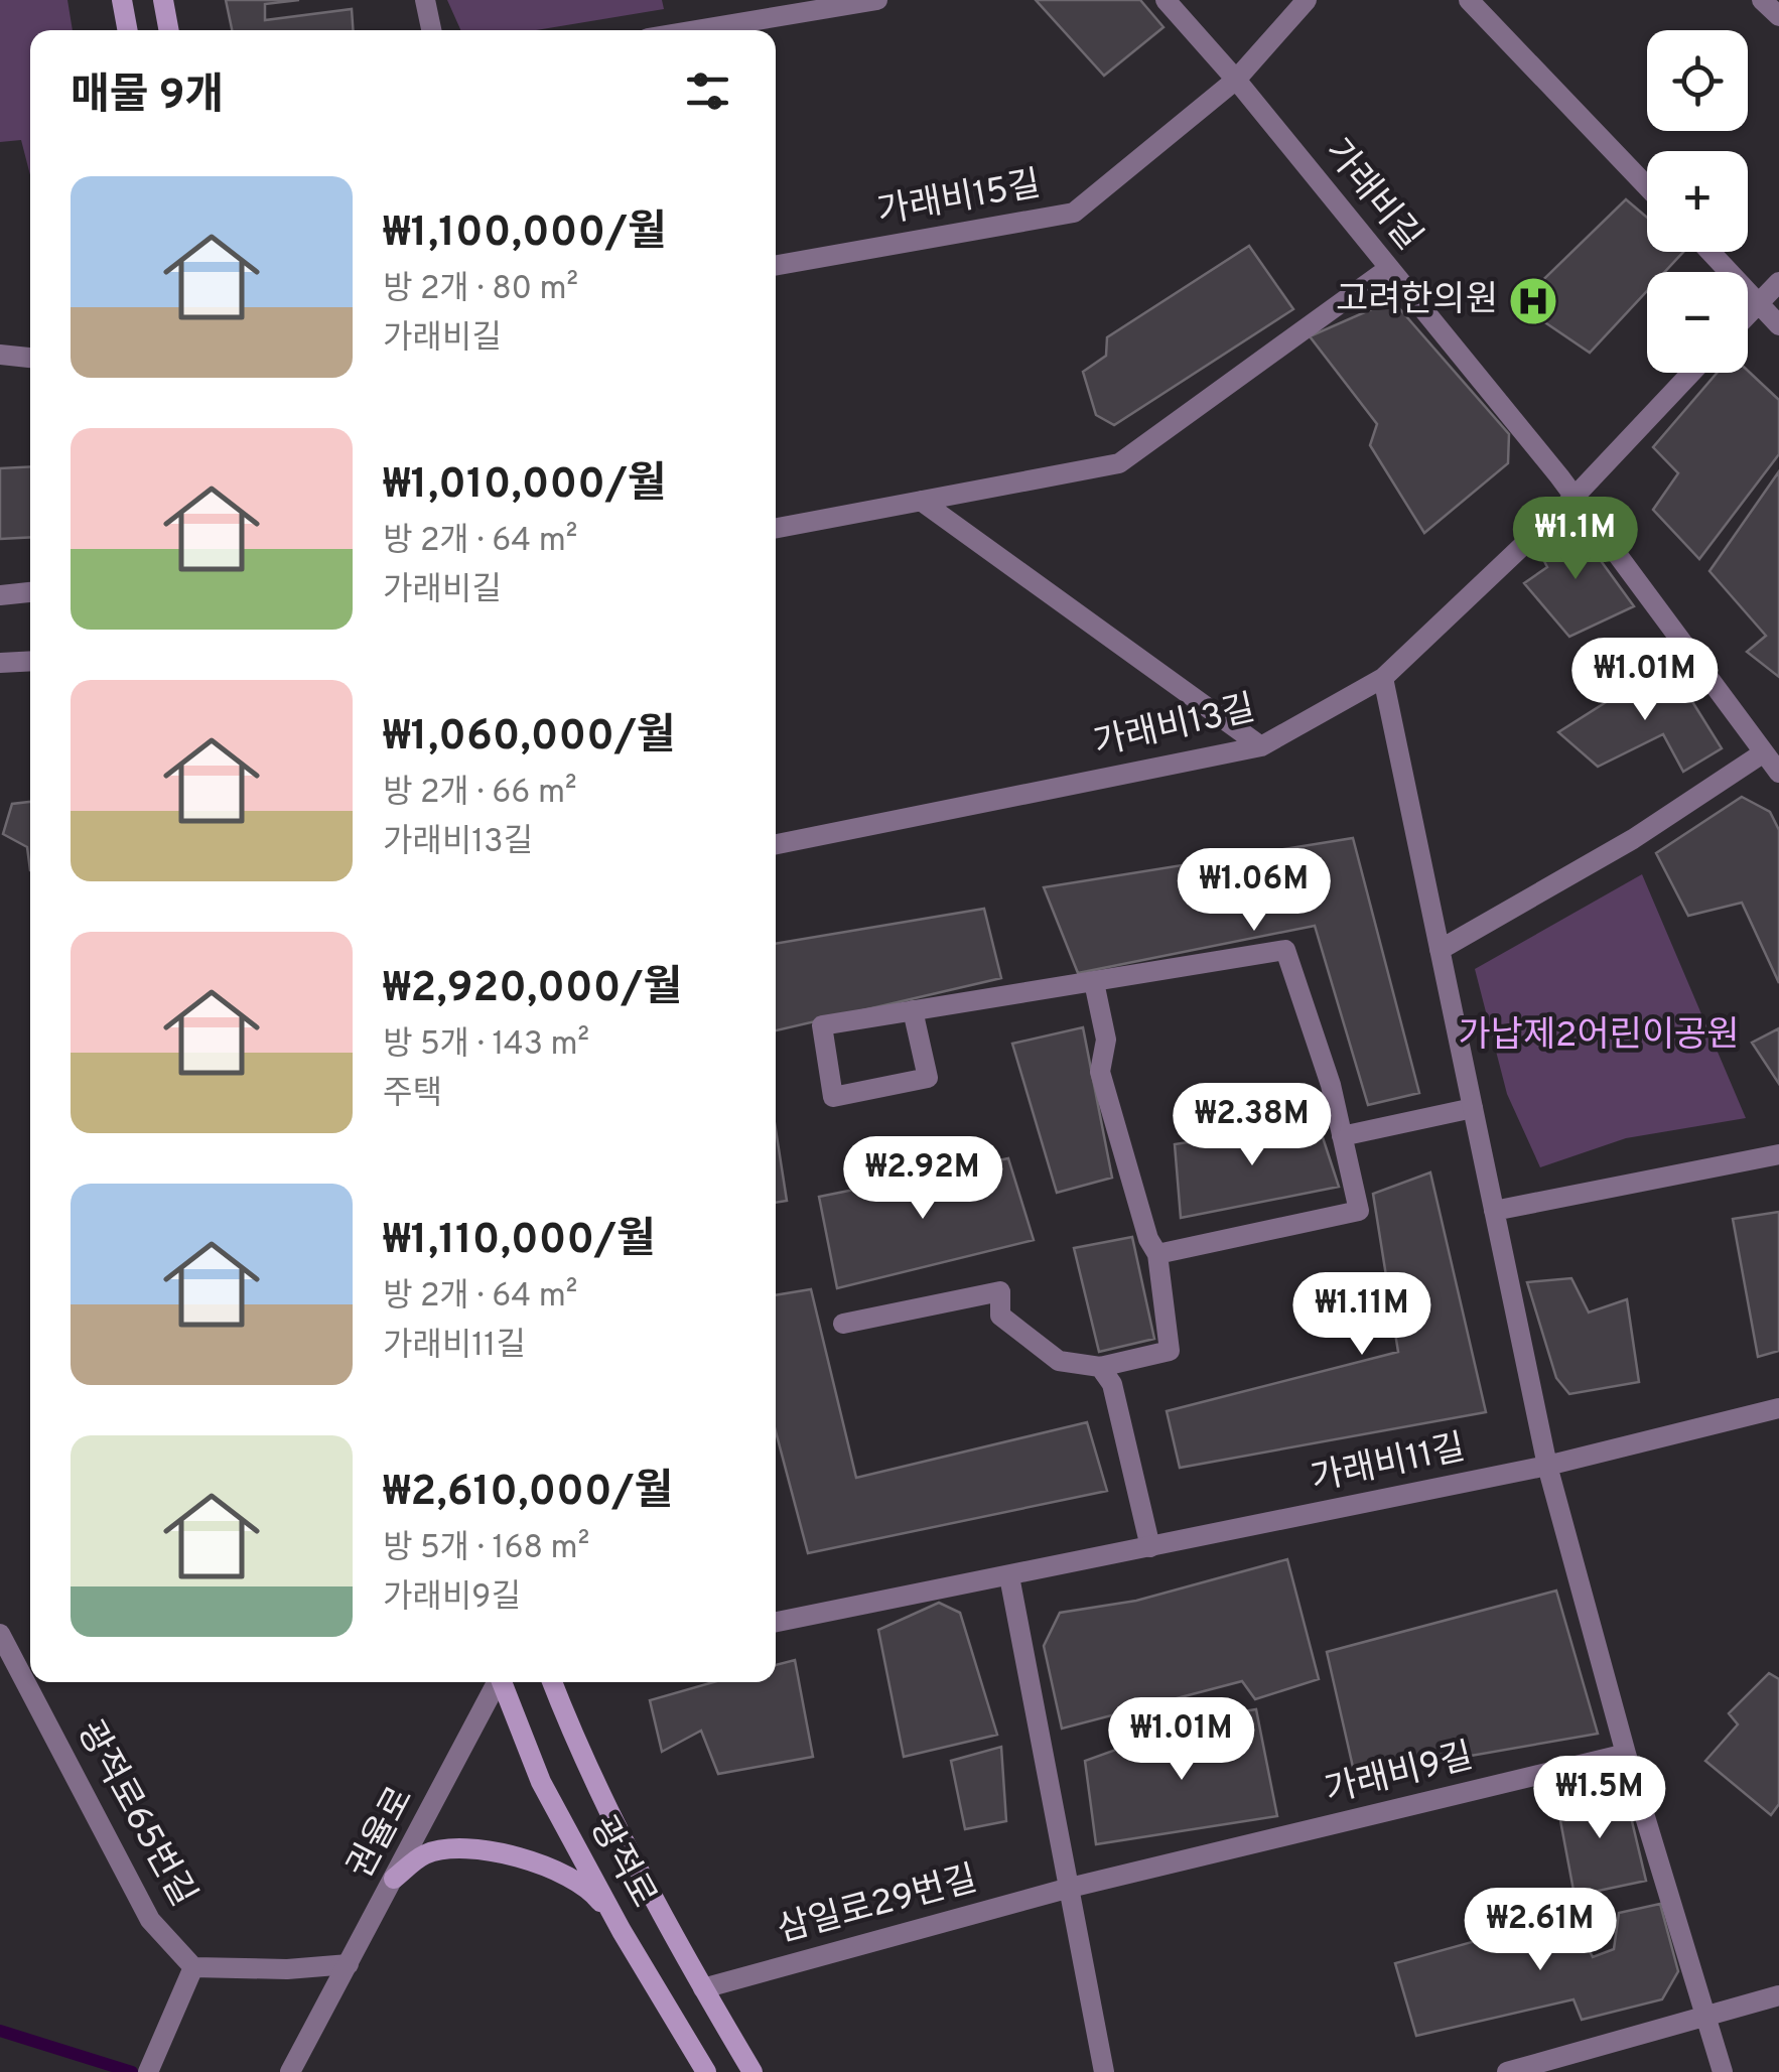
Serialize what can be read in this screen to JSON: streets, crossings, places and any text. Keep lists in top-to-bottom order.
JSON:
{
  "streets": {
    "main road": ["광적로"],
    "street": [
      "가래비길",
      "가래비15길",
      "가래비13길",
      "가래비11길",
      "가래비9길",
      "광적로65번길",
      "권율로",
      "삼일로29번길"
    ]
  },
  "crossings": [
    ["가래비길", "가래비15길"],
    ["가래비길", "가래비13길"],
    ["가래비9길", "삼일로29번길"],
    ["광적로", "삼일로29번길"]
  ],
  "parks": ["가납제2어린이공원"],
  "places": {
    "hospital": ["고려한의원"]
  },
  "page": {
    "map_buttons": ["+", "−"],
    "heading": "매물 9개",
    "list": [
      {
        "name": "₩1,100,000/월",
        "note": "방 2개 · 80 m² · 가래비길"
      },
      {
        "name": "₩1,010,000/월",
        "note": "방 2개 · 64 m² · 가래비길"
      },
      {
        "name": "₩1,060,000/월",
        "note": "방 2개 · 66 m² · 가래비13길"
      },
      {
        "name": "₩2,920,000/월",
        "note": "방 5개 · 143 m² · 주택"
      },
      {
        "name": "₩1,110,000/월",
        "note": "방 2개 · 64 m² · 가래비11길"
      },
      {
        "name": "₩2,610,000/월",
        "note": "방 5개 · 168 m² · 가래비9길"
      }
    ],
    "price": [
      "₩1.1M",
      "₩1.01M",
      "₩1.06M",
      "₩2.38M",
      "₩2.92M",
      "₩1.11M",
      "₩1.01M",
      "₩1.5M",
      "₩2.61M"
    ]
  }
}
